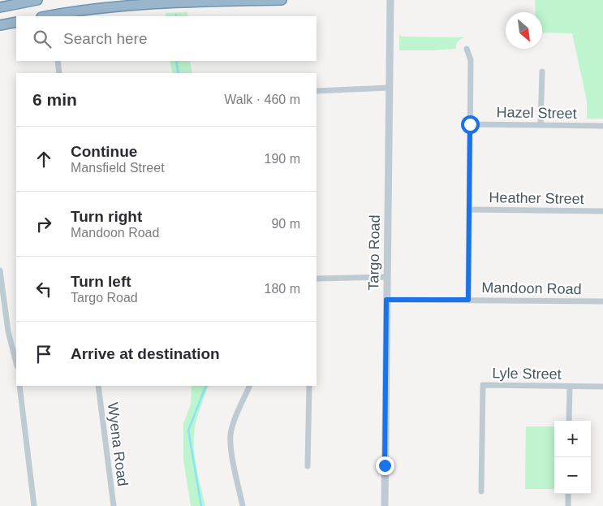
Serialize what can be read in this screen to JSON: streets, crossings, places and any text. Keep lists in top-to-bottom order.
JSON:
{
  "streets": {
    "street": [
      "Hazel Street",
      "Heather Street",
      "Targo Road",
      "Mandoon Road",
      "Lyle Street",
      "Wyena Road"
    ]
  },
  "crossings": [
    ["Targo Road", "Mandoon Road"]
  ],
  "north": "bottom right",
  "page": {
    "search": "Search here",
    "heading": ["6 min", "Walk · 460 m"],
    "list": [
      ["Continue", "Mansfield Street", "190 m"],
      ["Turn right", "Mandoon Road", "90 m"],
      ["Turn left", "Targo Road", "180 m"],
      "Arrive at destination"
    ],
    "map_buttons": ["+", "−"]
  }
}
